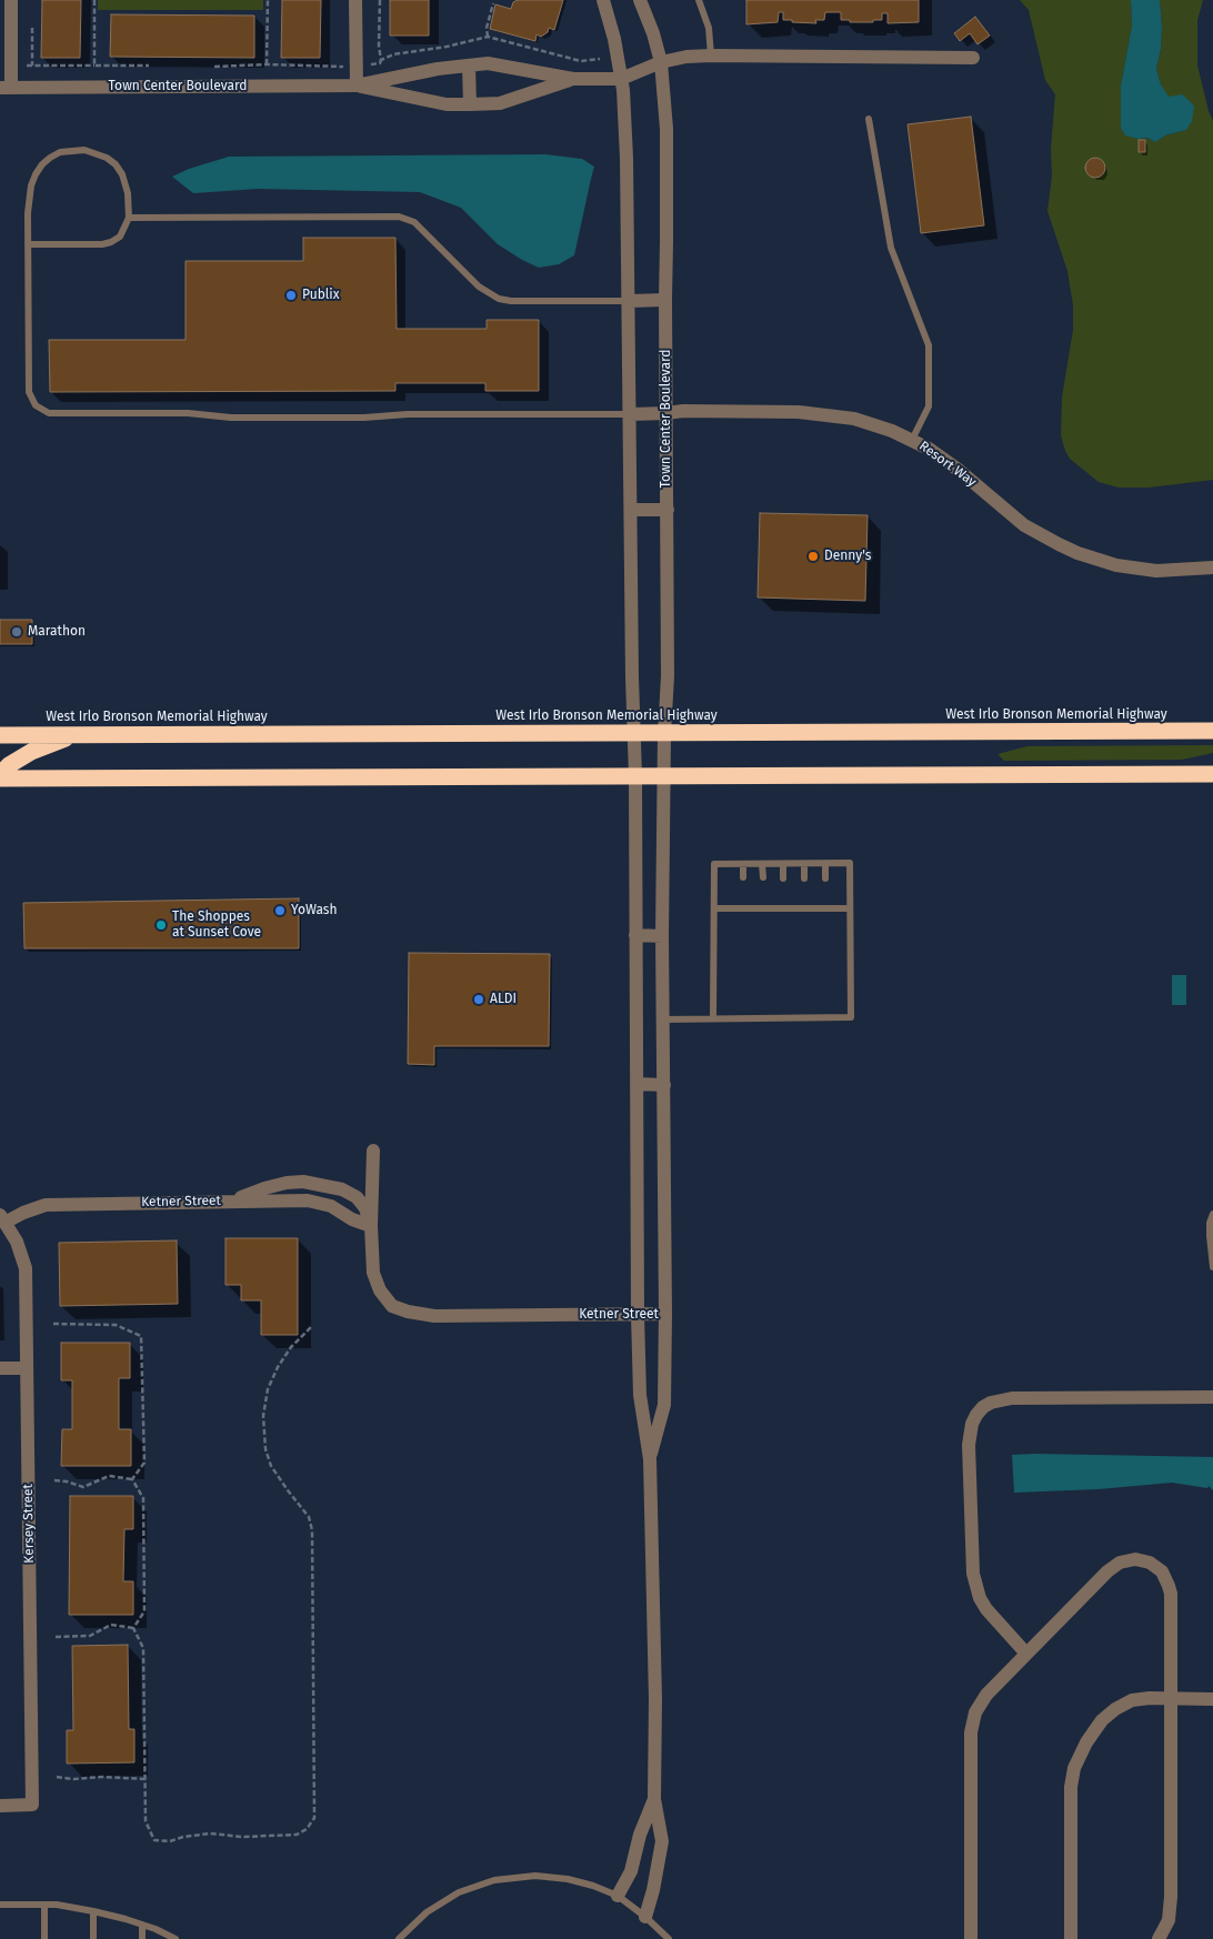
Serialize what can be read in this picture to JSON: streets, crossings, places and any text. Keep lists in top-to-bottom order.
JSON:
{
  "streets": {
    "highway": ["West Irlo Bronson Memorial Highway"],
    "street": [
      "Town Center Boulevard",
      "Resort Way",
      "Ketner Street",
      "Kersey Street"
    ]
  },
  "crossings": [
    ["Town Center Boulevard", "Resort Way"],
    ["Town Center Boulevard", "West Irlo Bronson Memorial Highway"],
    ["Town Center Boulevard", "Ketner Street"],
    ["Ketner Street", "Kersey Street"]
  ],
  "places": [
    "Publix",
    "Denny's",
    "Marathon",
    "YoWash",
    "The Shoppes at Sunset Cove",
    "ALDI"
  ]
}
